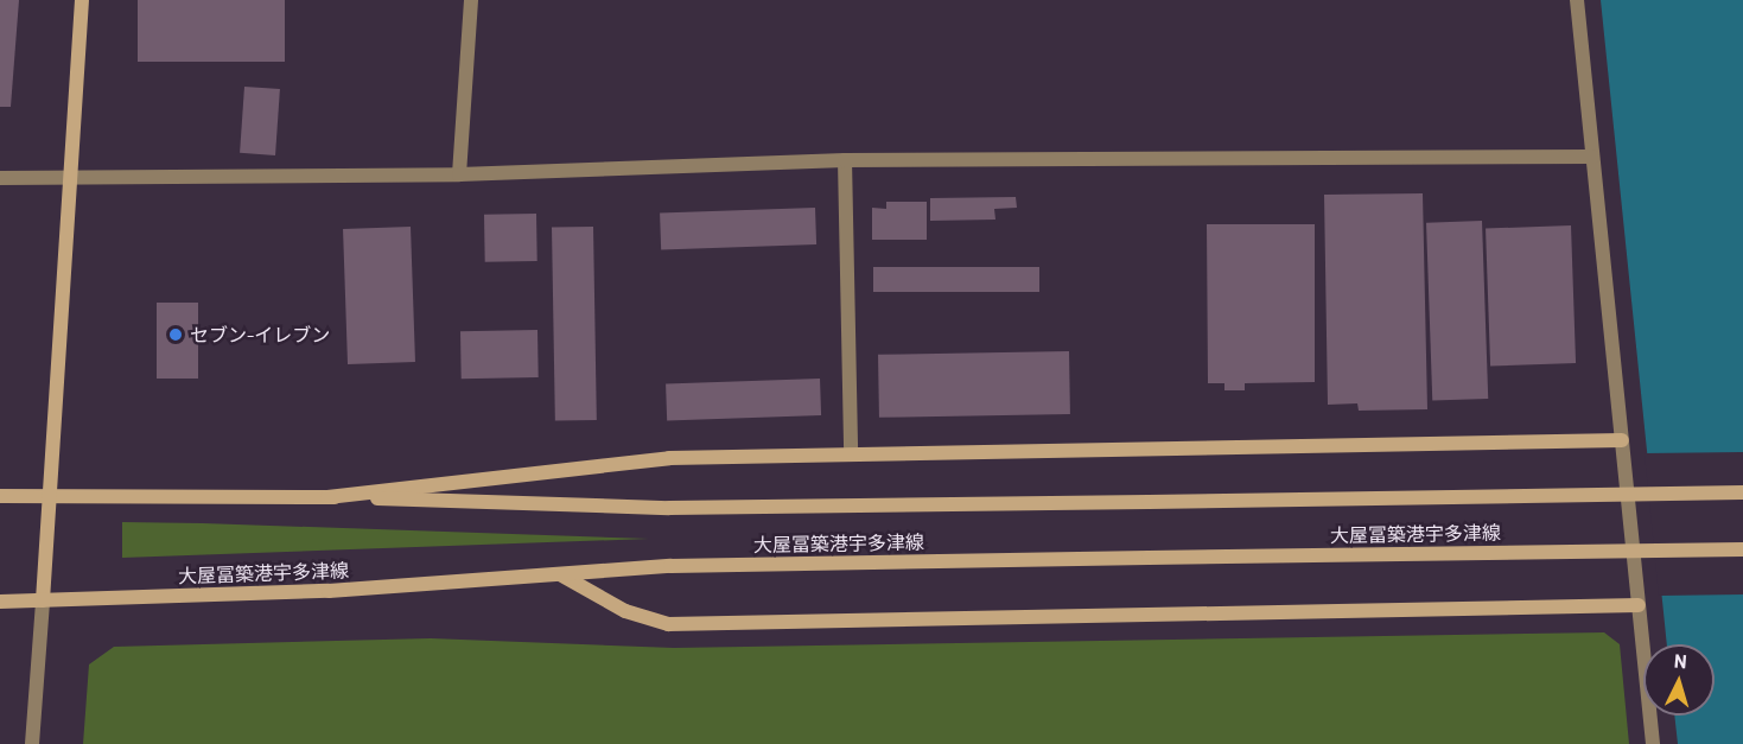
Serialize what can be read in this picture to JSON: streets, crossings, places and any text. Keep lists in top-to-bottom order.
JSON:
{
  "streets": {
    "main road": ["大屋冨築港宇多津線"]
  },
  "places": ["セブン-イレブン"],
  "north": "top"
}
